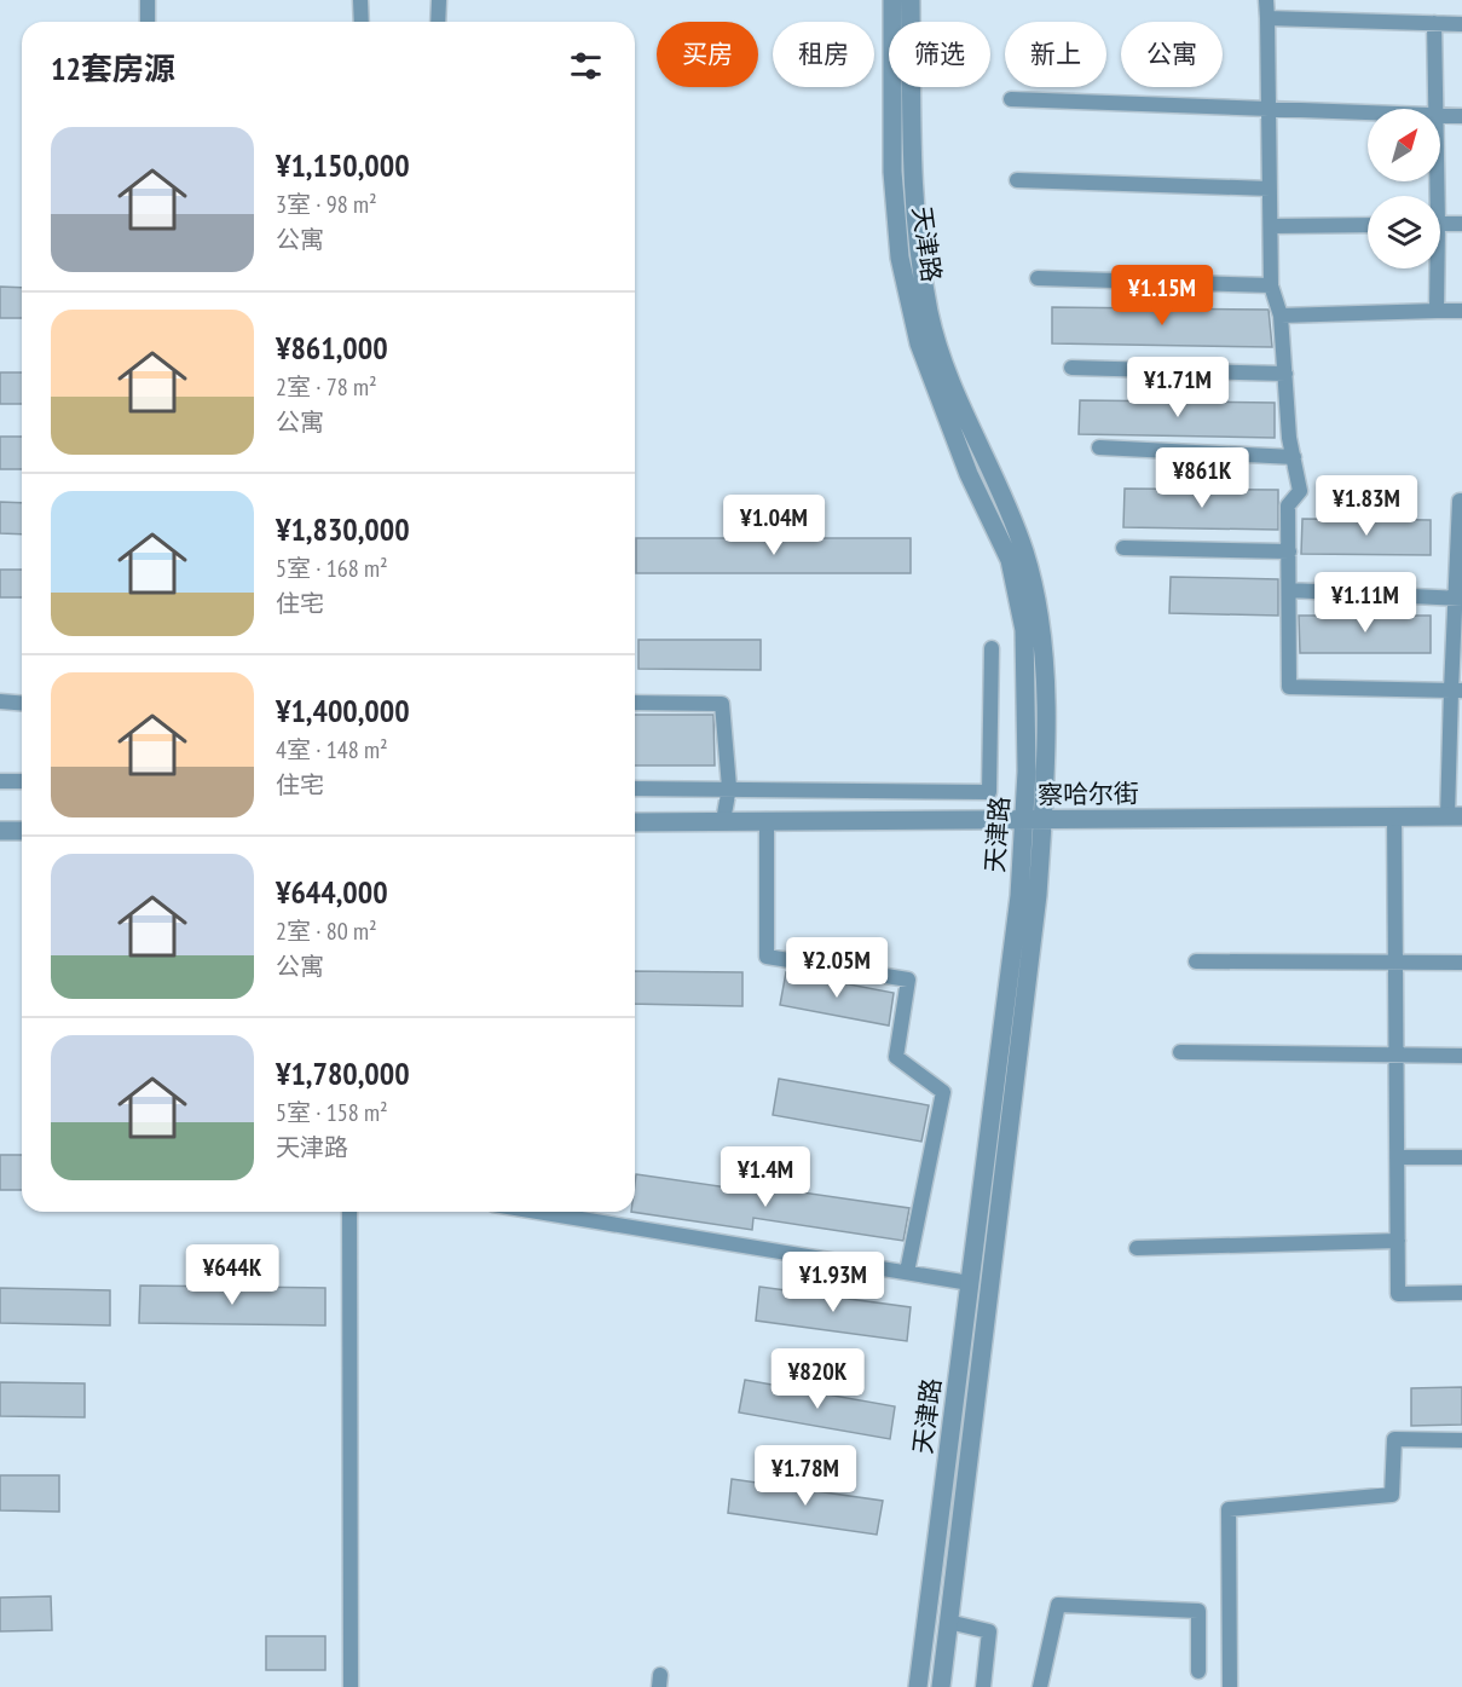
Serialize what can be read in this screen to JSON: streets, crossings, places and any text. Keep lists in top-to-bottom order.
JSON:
{
  "streets": {
    "street": ["天津路", "察哈尔街"]
  },
  "crossings": [
    ["天津路", "察哈尔街"]
  ],
  "north": "top right",
  "page": {
    "chip": [
      "买房",
      "租房",
      "筛选",
      "新上",
      "公寓"
    ],
    "heading": "12套房源",
    "list": [
      {
        "name": "¥1,150,000",
        "note": "3室 · 98 m² · 公寓"
      },
      {
        "name": "¥861,000",
        "note": "2室 · 78 m² · 公寓"
      },
      {
        "name": "¥1,830,000",
        "note": "5室 · 168 m² · 住宅"
      },
      {
        "name": "¥1,400,000",
        "note": "4室 · 148 m² · 住宅"
      },
      {
        "name": "¥644,000",
        "note": "2室 · 80 m² · 公寓"
      },
      {
        "name": "¥1,780,000",
        "note": "5室 · 158 m² · 天津路"
      }
    ],
    "price": [
      "¥1.15M",
      "¥1.71M",
      "¥861K",
      "¥1.83M",
      "¥1.04M",
      "¥1.11M",
      "¥2.05M",
      "¥1.4M",
      "¥644K",
      "¥1.93M",
      "¥820K",
      "¥1.78M"
    ]
  }
}
